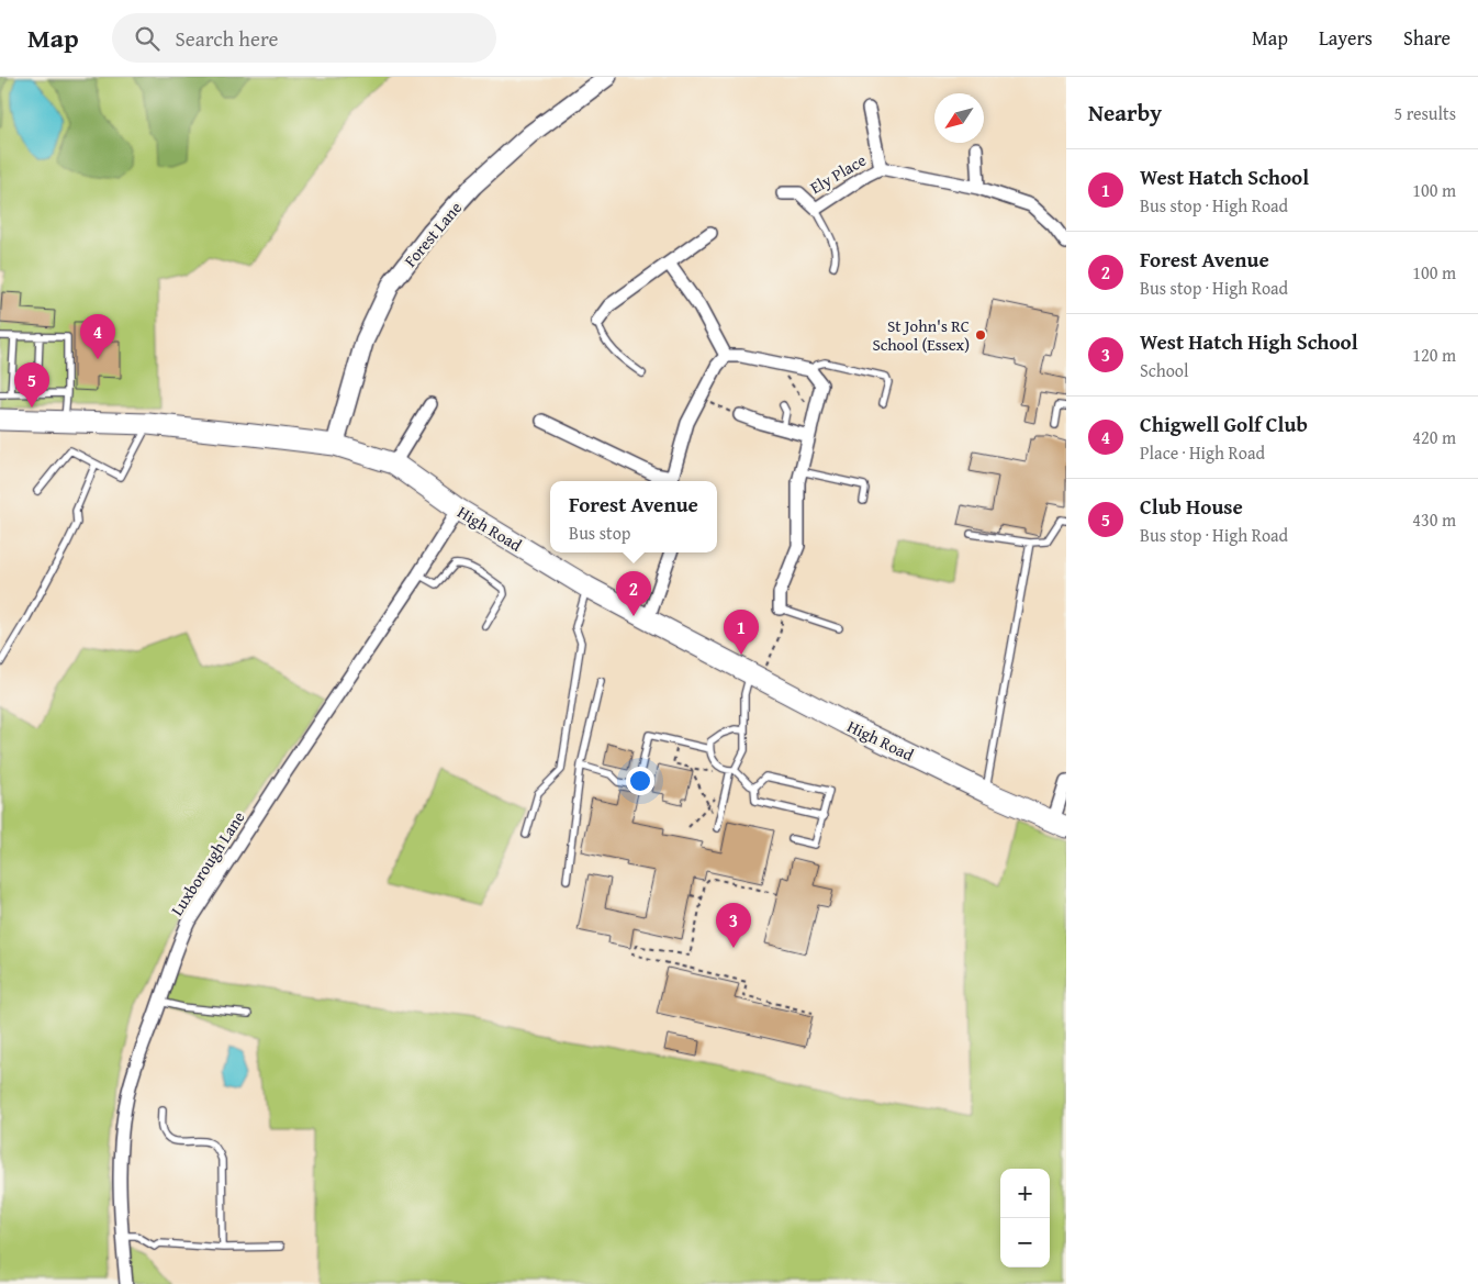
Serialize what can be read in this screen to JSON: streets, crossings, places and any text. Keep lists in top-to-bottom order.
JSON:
{
  "streets": {
    "main road": ["High Road"],
    "street": ["Ely Place", "Forest Lane", "Luxborough Lane"]
  },
  "crossings": [
    ["Forest Lane", "High Road"],
    ["High Road", "Luxborough Lane"]
  ],
  "places": ["St John's RC School (Essex)"],
  "north": "bottom left",
  "page": {
    "header": "Map",
    "search": "Search here",
    "nav": ["Map", "Layers", "Share"],
    "heading": ["Nearby", "5 results"],
    "list": [
      {
        "mark": "1",
        "name": "West Hatch School",
        "note": "Bus stop · High Road",
        "value": "100 m"
      },
      {
        "mark": "2",
        "name": "Forest Avenue",
        "note": "Bus stop · High Road",
        "value": "100 m"
      },
      {
        "mark": "3",
        "name": "West Hatch High School",
        "note": "School",
        "value": "120 m"
      },
      {
        "mark": "4",
        "name": "Chigwell Golf Club",
        "note": "Place · High Road",
        "value": "420 m"
      },
      {
        "mark": "5",
        "name": "Club House",
        "note": "Bus stop · High Road",
        "value": "430 m"
      }
    ],
    "pins": [
      "4",
      "5",
      "2",
      "1",
      "3"
    ],
    "popup": ["Forest Avenue", "Bus stop"],
    "map_buttons": ["+", "−"]
  }
}
